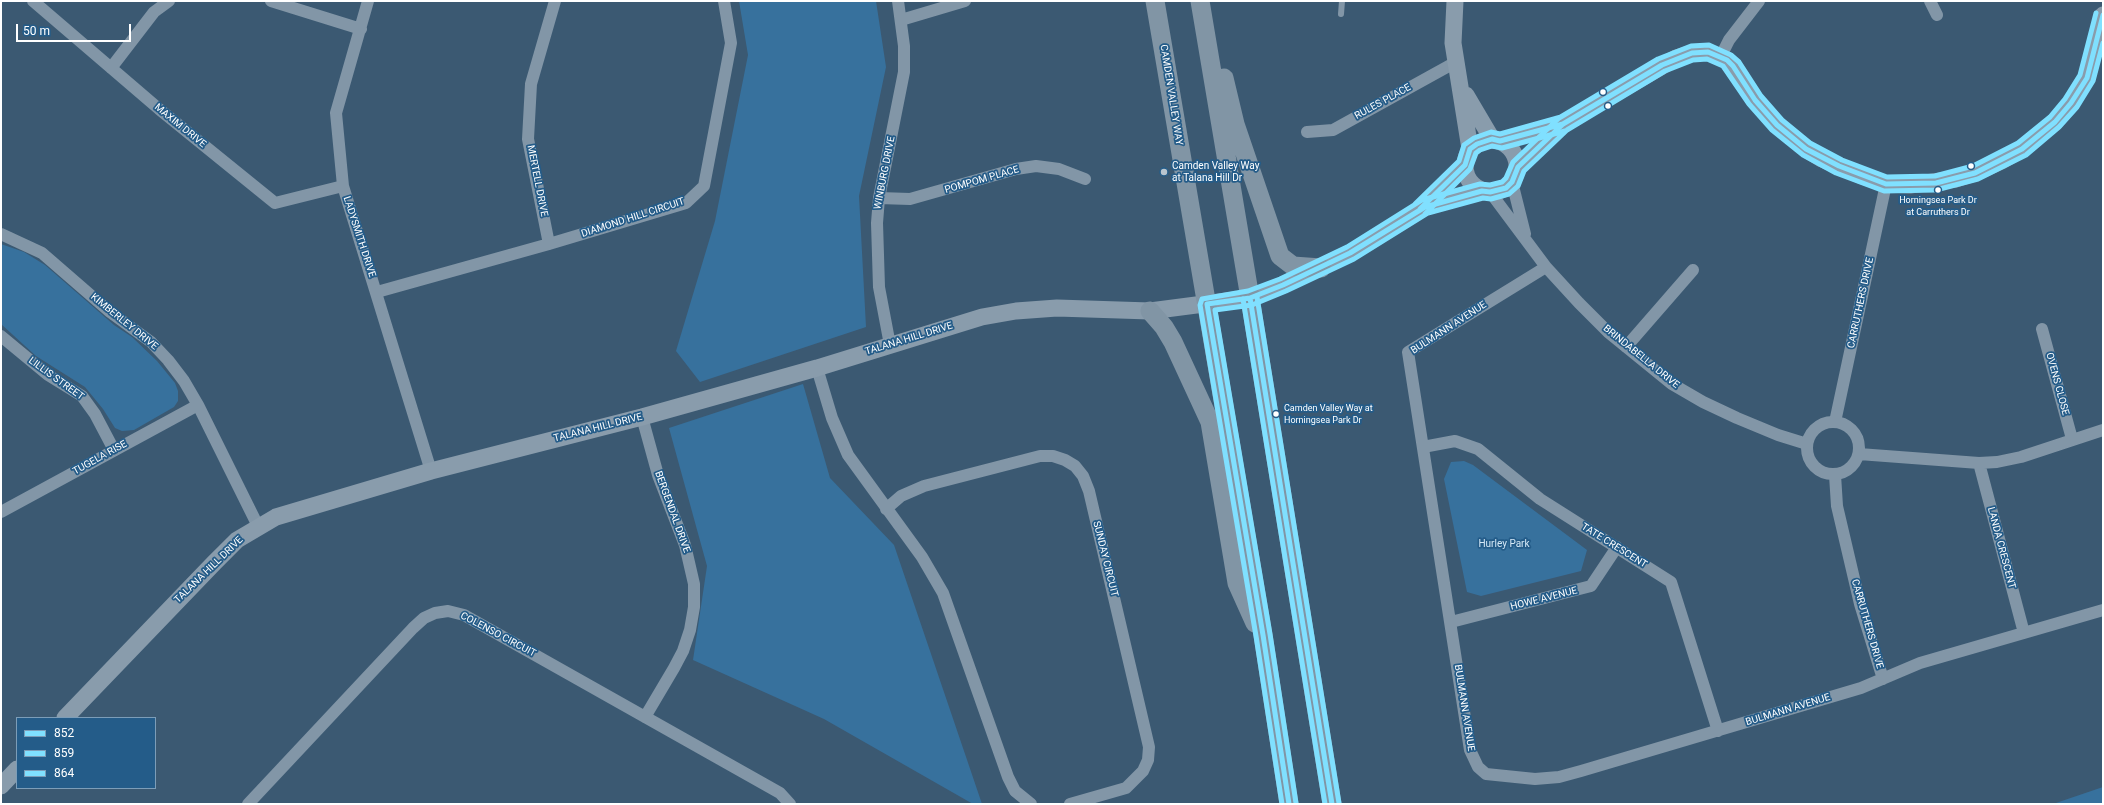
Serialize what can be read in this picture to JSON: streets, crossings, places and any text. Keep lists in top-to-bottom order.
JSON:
{
  "streets": {
    "main road": ["CAMDEN VALLEY WAY"],
    "street": [
      "RULES PLACE",
      "MAXIM DRIVE",
      "WINBURG DRIVE",
      "POMPOM PLACE",
      "MERTELL DRIVE",
      "DIAMOND HILL CIRCUIT",
      "LADYSMITH DRIVE",
      "CARRUTHERS DRIVE",
      "KIMBERLEY DRIVE",
      "BULMANN AVENUE",
      "TALANA HILL DRIVE",
      "BRINDABELLA DRIVE",
      "LILLIS STREET",
      "OVENS CLOSE",
      "TUGELA RISE",
      "BERGENDAL DRIVE",
      "TATE CRESCENT",
      "LANDA CRESCENT",
      "SUNDAY CIRCUIT",
      "HOWE AVENUE",
      "COLENSO CIRCUIT"
    ]
  },
  "crossings": [
    ["CAMDEN VALLEY WAY", "TALANA HILL DRIVE"],
    ["MAXIM DRIVE", "LADYSMITH DRIVE"],
    ["WINBURG DRIVE", "POMPOM PLACE"],
    ["WINBURG DRIVE", "TALANA HILL DRIVE"],
    ["MERTELL DRIVE", "DIAMOND HILL CIRCUIT"],
    ["DIAMOND HILL CIRCUIT", "LADYSMITH DRIVE"],
    ["LADYSMITH DRIVE", "TALANA HILL DRIVE"],
    ["CARRUTHERS DRIVE", "BULMANN AVENUE"],
    ["CARRUTHERS DRIVE", "BRINDABELLA DRIVE"],
    ["KIMBERLEY DRIVE", "TALANA HILL DRIVE"],
    ["KIMBERLEY DRIVE", "TUGELA RISE"],
    ["BULMANN AVENUE", "BRINDABELLA DRIVE"],
    ["BULMANN AVENUE", "TATE CRESCENT"],
    ["BULMANN AVENUE", "LANDA CRESCENT"],
    ["BULMANN AVENUE", "HOWE AVENUE"],
    ["TALANA HILL DRIVE", "BERGENDAL DRIVE"],
    ["LILLIS STREET", "TUGELA RISE"],
    ["BERGENDAL DRIVE", "COLENSO CIRCUIT"],
    ["TATE CRESCENT", "HOWE AVENUE"]
  ],
  "parks": ["Hurley Park"],
  "places": ["Camden Valley Way at Talana Hill Dr", "Horningsea Park Dr at Carruthers Dr", "Camden Valley Way at Horningsea Park Dr"],
  "lines": ["transit line 864", "transit line 852", "transit line 859"],
  "legend": ["852", "859", "864"],
  "scale_bar": "50 m"
}
